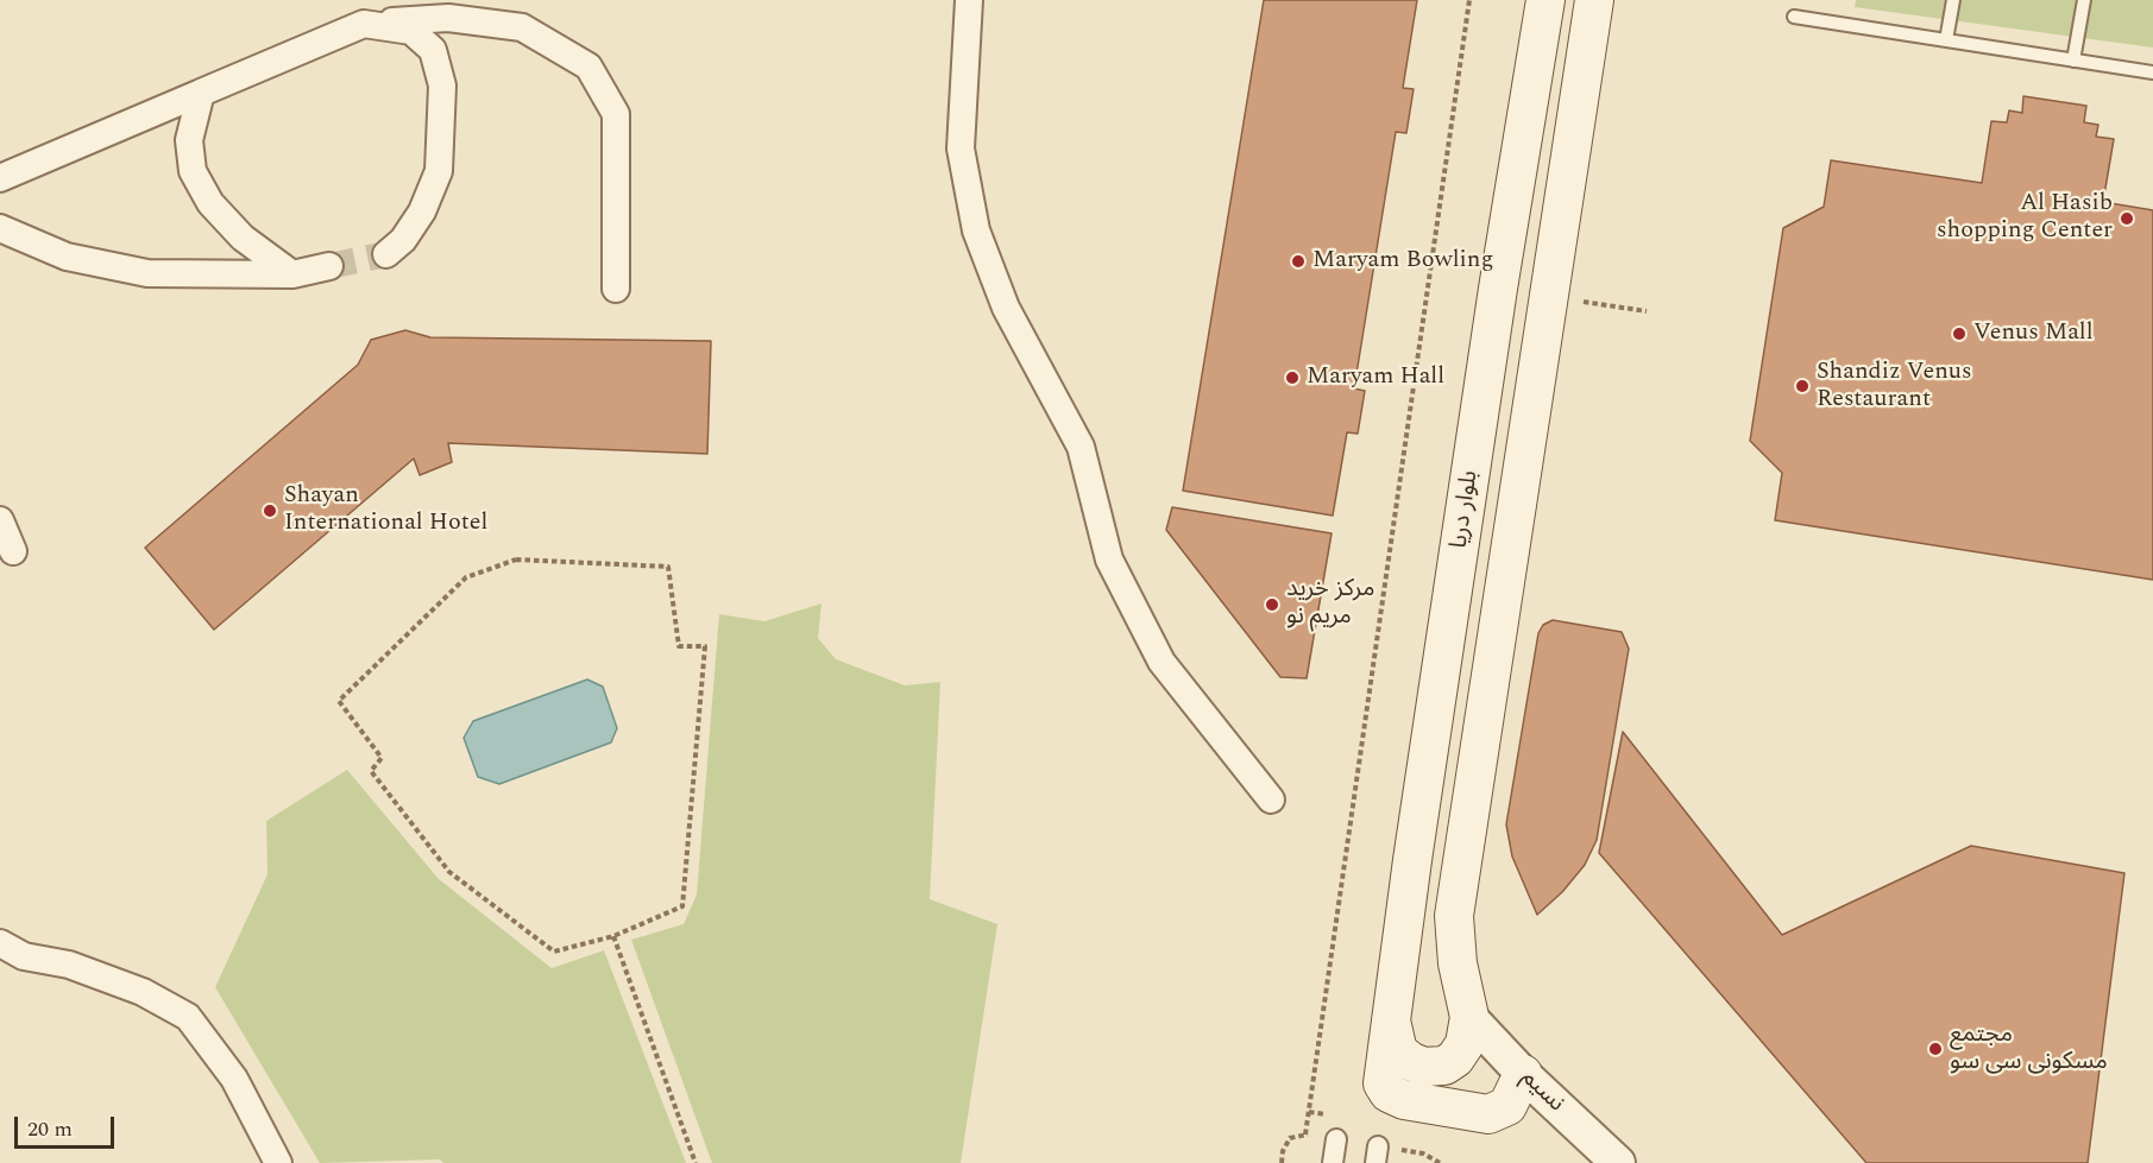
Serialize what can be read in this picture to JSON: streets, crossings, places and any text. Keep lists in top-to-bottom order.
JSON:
{
  "streets": {
    "main road": ["بلوار دریا"],
    "street": ["نسیم"]
  },
  "crossings": [
    ["بلوار دریا", "نسیم"]
  ],
  "places": [
    "Al Hasib shopping Center",
    "Maryam Bowling",
    "Venus Mall",
    "Maryam Hall",
    "Shandiz Venus Restaurant",
    "Shayan International Hotel",
    "مرکز خرید مریم نو",
    "مجتمع مسکونی سی سو"
  ],
  "scale_bar": "20 m"
}
